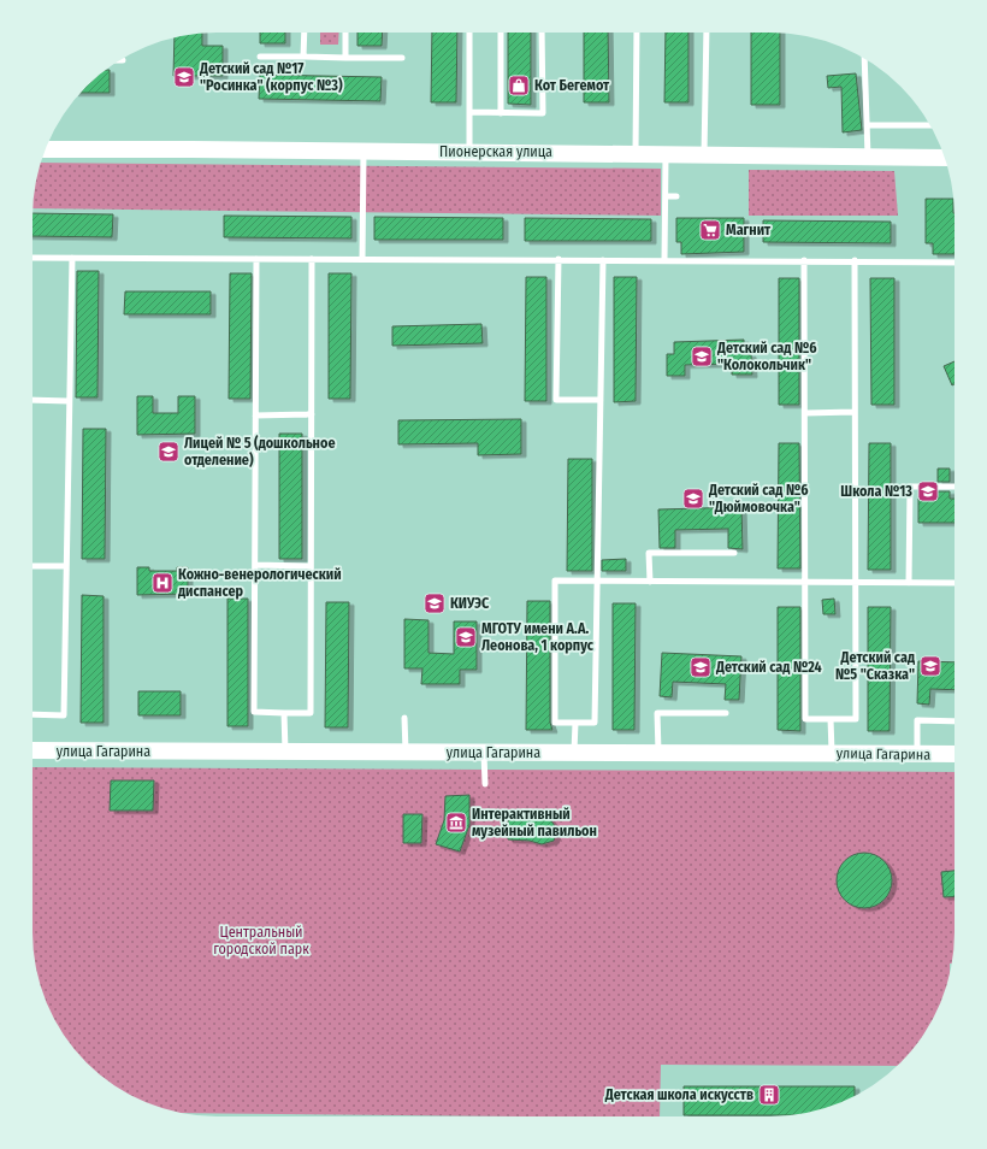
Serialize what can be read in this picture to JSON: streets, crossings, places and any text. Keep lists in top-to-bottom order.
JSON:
{
  "streets": {
    "street": ["Пионерская улица", "улица Гагарина"]
  },
  "parks": ["Центральный городской парк"],
  "places": {
    "school or university": [
      "Детский сад №17 \"Росинка\" (корпус №3)",
      "Детский сад №6 \"Колокольчик\"",
      "Лицей № 5 (дошкольное отделение)",
      "Школа №13",
      "Детский сад №6 \"Дюймовочка\"",
      "КИУЭС",
      "МГОТУ имени А.А. Леонова, 1 корпус",
      "Детский сад №5 \"Сказка\"",
      "Детский сад №24"
    ],
    "shop": ["Кот Бегемот"],
    "supermarket": ["Магнит"],
    "hospital": ["Кожно-венерологический диспансер"],
    "museum": ["Интерактивный музейный павильон"],
    "building": ["Детская школа искусств"]
  }
}
